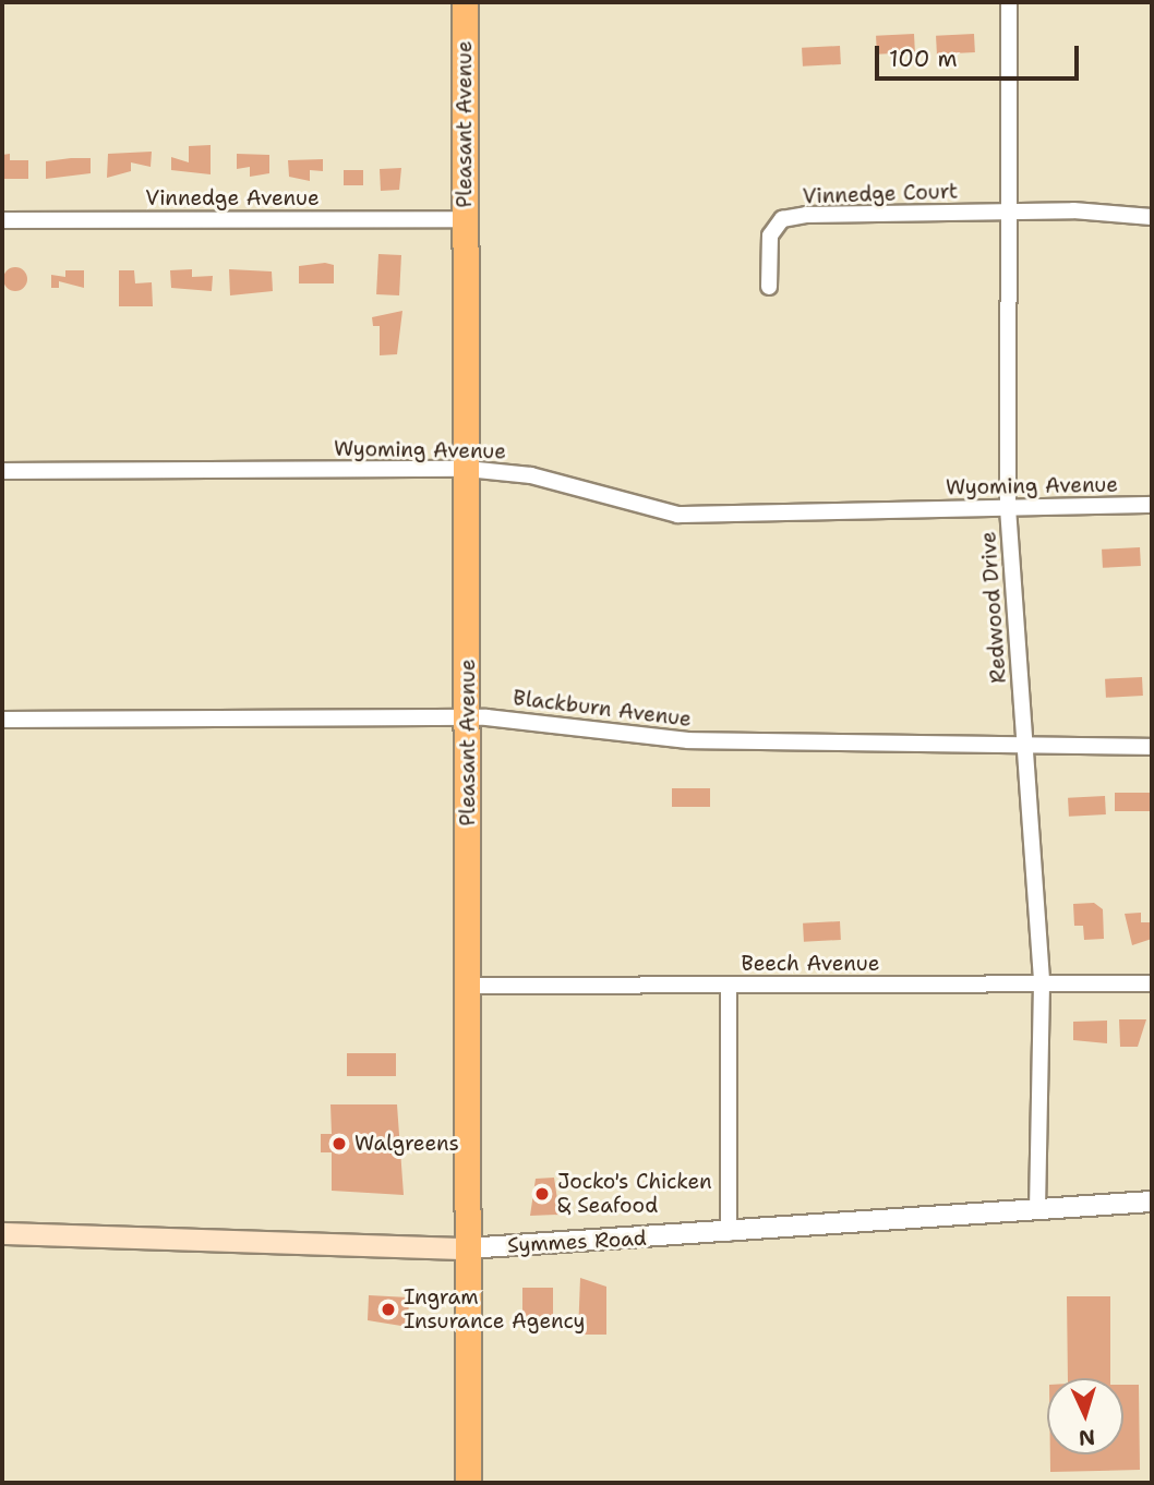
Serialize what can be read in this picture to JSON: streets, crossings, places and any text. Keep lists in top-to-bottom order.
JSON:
{
  "streets": {
    "main road": ["Pleasant Avenue", "Symmes Road"],
    "street": [
      "Vinnedge Court",
      "Vinnedge Avenue",
      "Wyoming Avenue",
      "Redwood Drive",
      "Blackburn Avenue",
      "Beech Avenue"
    ]
  },
  "crossings": [
    ["Pleasant Avenue", "Vinnedge Avenue"],
    ["Pleasant Avenue", "Wyoming Avenue"],
    ["Pleasant Avenue", "Blackburn Avenue"],
    ["Pleasant Avenue", "Beech Avenue"],
    ["Pleasant Avenue", "Symmes Road"],
    ["Vinnedge Court", "Redwood Drive"],
    ["Wyoming Avenue", "Redwood Drive"],
    ["Redwood Drive", "Blackburn Avenue"],
    ["Redwood Drive", "Beech Avenue"],
    ["Redwood Drive", "Symmes Road"]
  ],
  "places": ["Walgreens", "Jocko's Chicken & Seafood", "Ingram Insurance Agency"],
  "scale_bar": "100 m",
  "north": "bottom"
}
